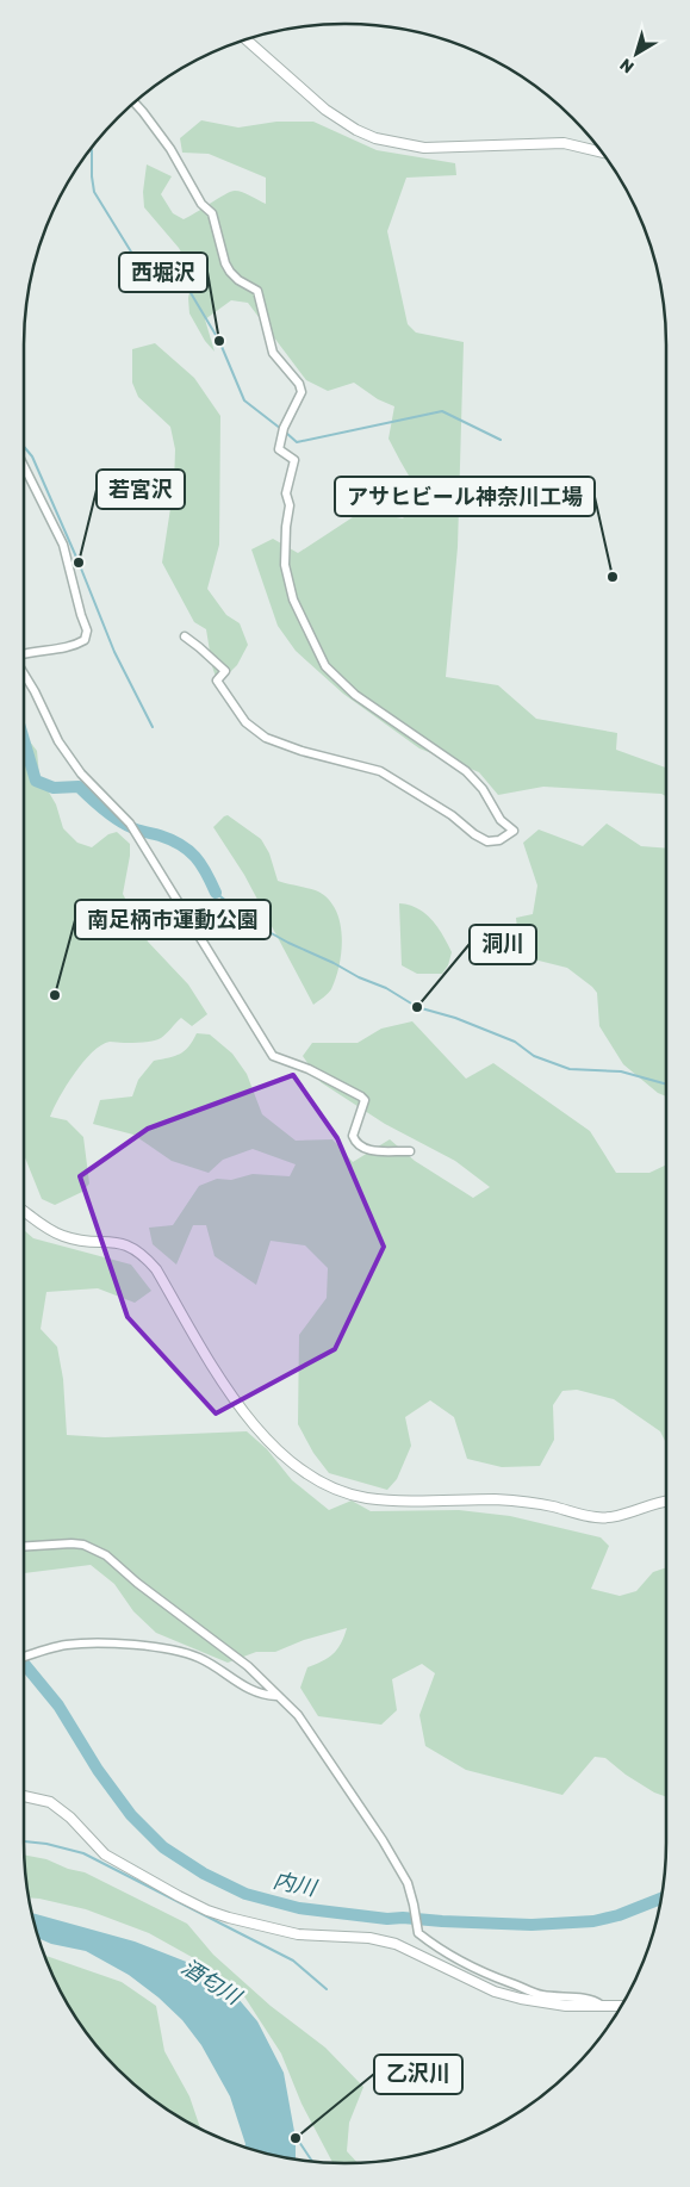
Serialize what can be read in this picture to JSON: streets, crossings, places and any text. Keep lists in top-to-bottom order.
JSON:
{
  "water": ["内川", "酒匂川"],
  "places": [
    "西堀沢",
    "若宮沢",
    "アサヒビール神奈川工場",
    "南足柄市運動公園",
    "洞川",
    "乙沢川"
  ],
  "north": "bottom left"
}
